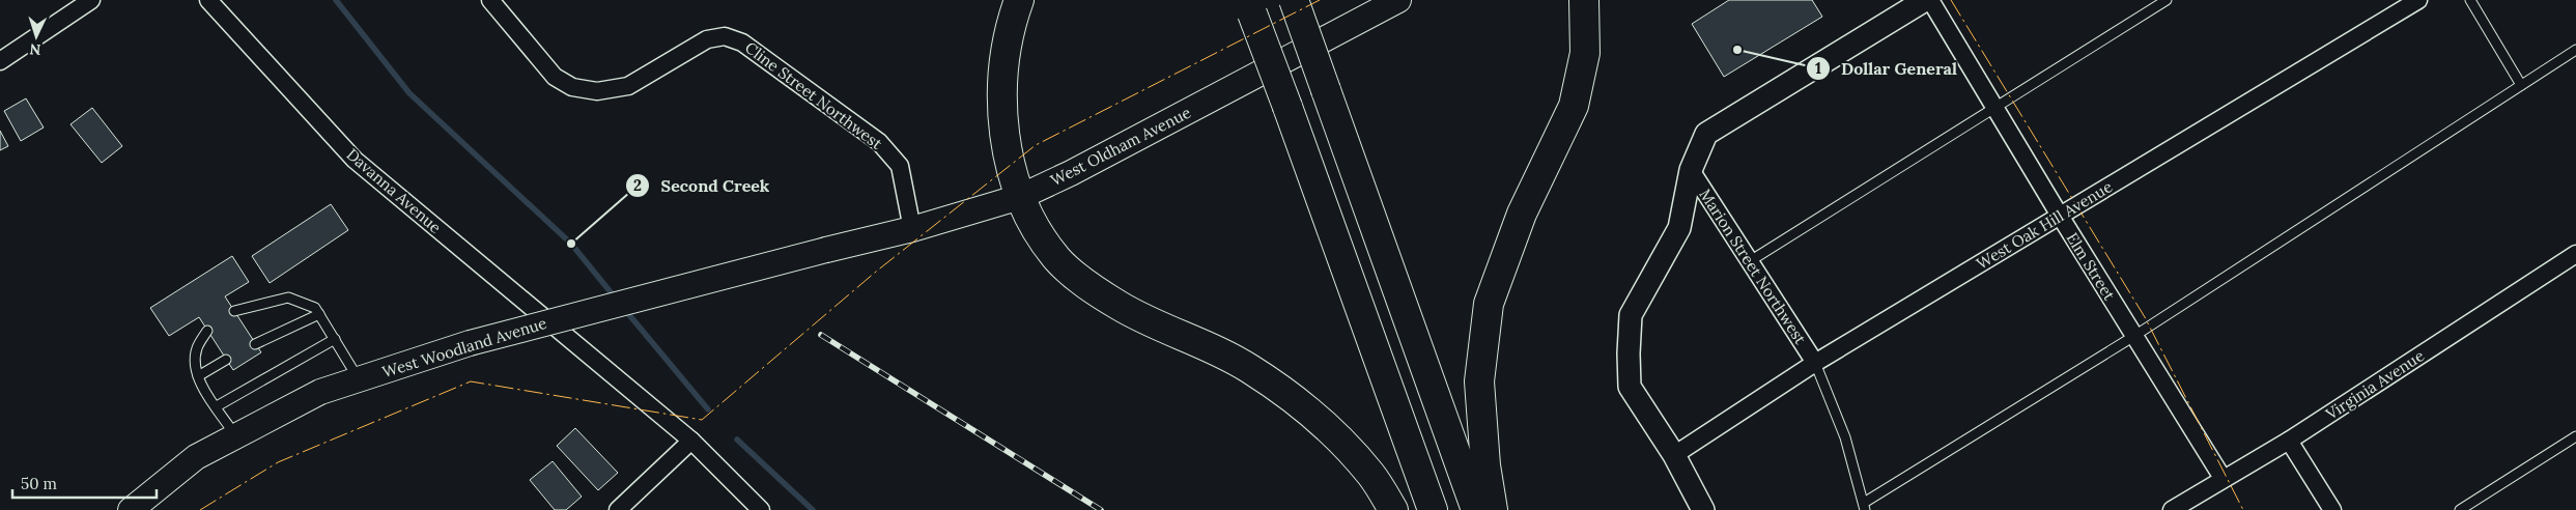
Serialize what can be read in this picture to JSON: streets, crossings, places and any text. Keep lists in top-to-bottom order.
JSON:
{
  "streets": {
    "main road": ["West Oldham Avenue", "West Woodland Avenue"],
    "street": [
      "Cline Street Northwest",
      "Davanna Avenue",
      "West Oak Hill Avenue",
      "Marion Street Northwest",
      "Elm Street",
      "Virginia Avenue"
    ]
  },
  "crossings": [
    ["Cline Street Northwest", "West Oldham Avenue"],
    ["West Oldham Avenue", "West Woodland Avenue"],
    ["West Oak Hill Avenue", "Marion Street Northwest"],
    ["West Oak Hill Avenue", "Elm Street"],
    ["Elm Street", "Virginia Avenue"]
  ],
  "places": ["Dollar General", "Second Creek"],
  "scale_bar": "50 m",
  "north": "bottom"
}
